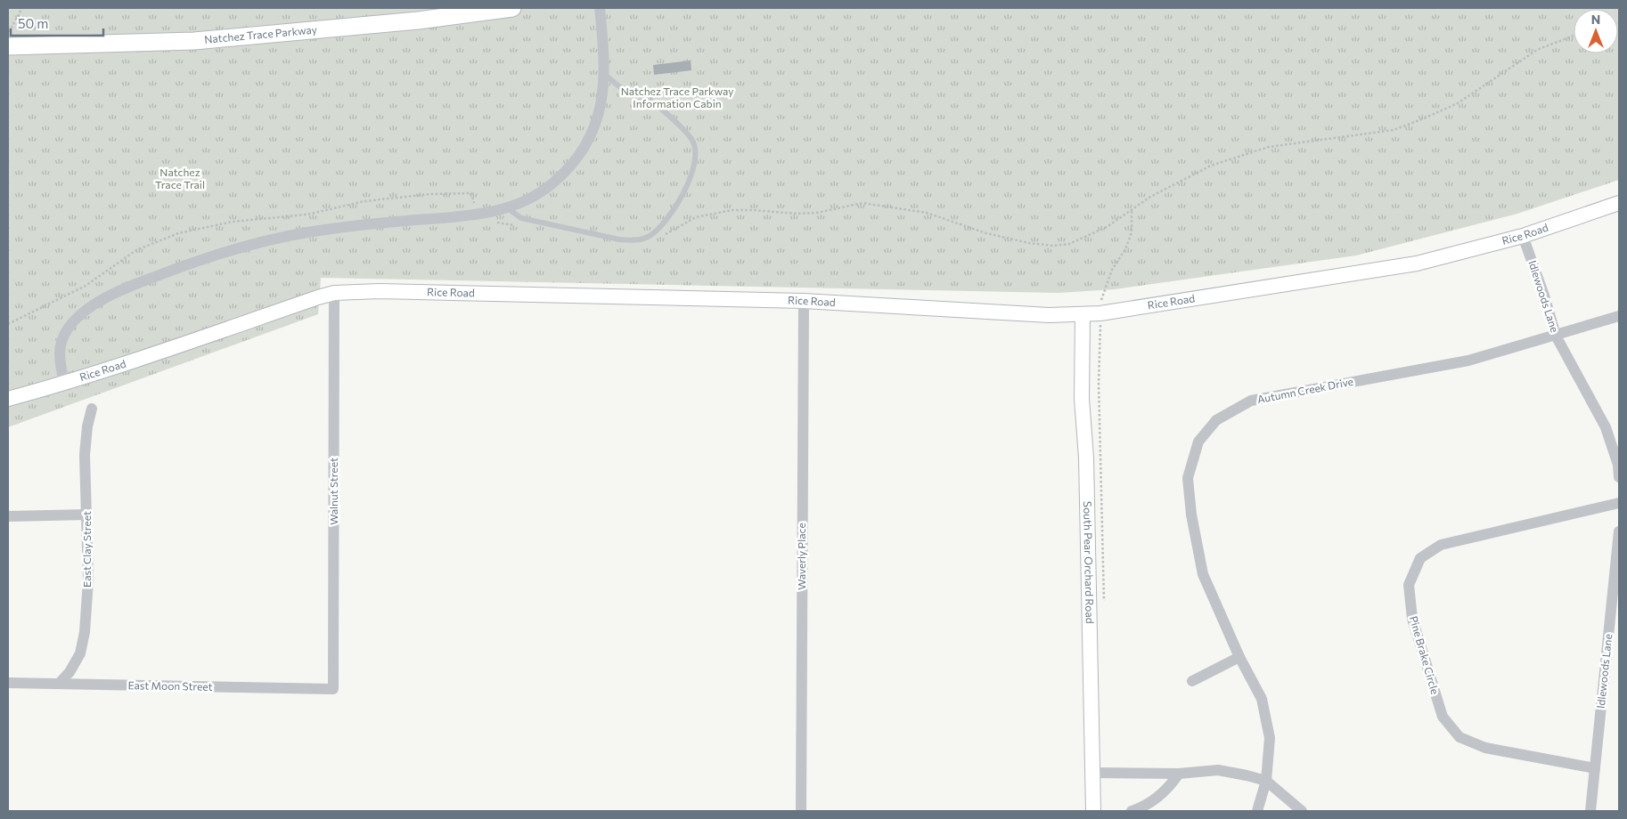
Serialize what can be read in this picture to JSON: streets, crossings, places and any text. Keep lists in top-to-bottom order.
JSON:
{
  "streets": {
    "main road": ["Natchez Trace Parkway"],
    "street": [
      "Rice Road",
      "Idlewoods Lane",
      "Autumn Creek Drive",
      "Walnut Street",
      "East Clay Street",
      "Waverly Place",
      "South Pear Orchard Road",
      "Pine Brake Circle",
      "East Moon Street"
    ]
  },
  "crossings": [
    ["Rice Road", "Idlewoods Lane"],
    ["Rice Road", "Walnut Street"],
    ["Rice Road", "Waverly Place"],
    ["Rice Road", "South Pear Orchard Road"],
    ["Idlewoods Lane", "Autumn Creek Drive"],
    ["Idlewoods Lane", "Pine Brake Circle"],
    ["Walnut Street", "East Moon Street"],
    ["East Clay Street", "East Moon Street"]
  ],
  "parks": ["Natchez Trace Parkway Information Cabin", "Natchez Trace Trail"],
  "scale_bar": "50 m",
  "north": "top"
}
